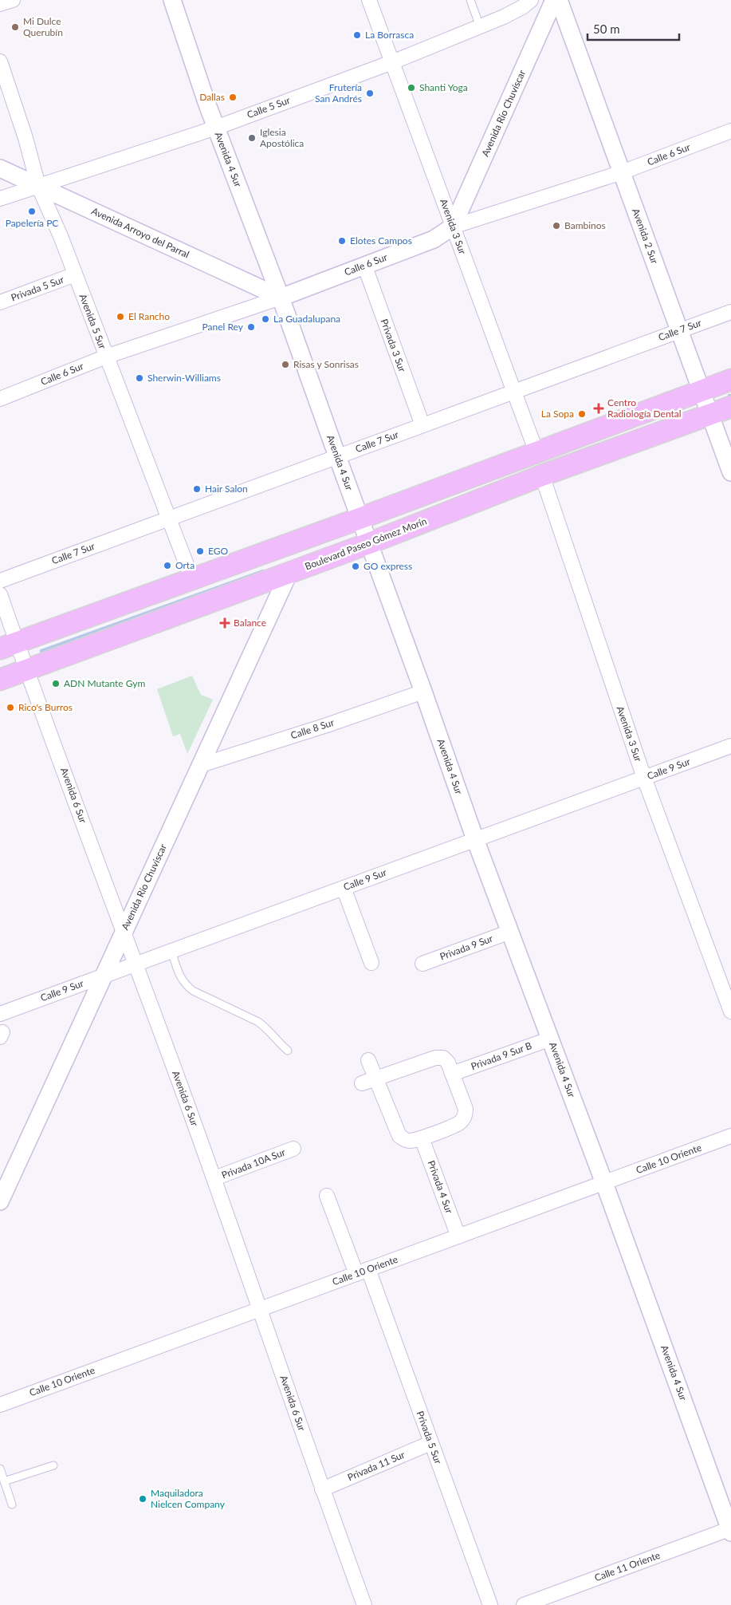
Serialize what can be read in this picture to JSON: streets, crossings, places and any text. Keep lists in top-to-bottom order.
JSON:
{
  "streets": {
    "main road": ["Boulevard Paseo Gómez Morín"],
    "street": [
      "Calle 5 Sur",
      "Avenida Río Chuvíscar",
      "Calle 6 Sur",
      "Avenida 4 Sur",
      "Avenida 3 Sur",
      "Avenida Arroyo del Parral",
      "Avenida 2 Sur",
      "Privada 5 Sur",
      "Avenida 5 Sur",
      "Calle 7 Sur",
      "Privada 3 Sur",
      "Calle 8 Sur",
      "Calle 9 Sur",
      "Avenida 6 Sur",
      "Avenida Río Chuviscar",
      "Privada 9 Sur",
      "Privada 9 Sur B",
      "Calle 10 Oriente",
      "Privada 10A Sur",
      "Privada 4 Sur",
      "Privada 11 Sur",
      "Calle 11 Oriente"
    ]
  },
  "crossings": [
    ["Calle 5 Sur", "Avenida 4 Sur"],
    ["Calle 5 Sur", "Avenida 3 Sur"],
    ["Calle 5 Sur", "Avenida Arroyo del Parral"],
    ["Calle 5 Sur", "Avenida 5 Sur"],
    ["Avenida Río Chuvíscar", "Calle 6 Sur"],
    ["Avenida Río Chuvíscar", "Avenida 3 Sur"],
    ["Calle 6 Sur", "Avenida 4 Sur"],
    ["Calle 6 Sur", "Avenida 3 Sur"],
    ["Calle 6 Sur", "Avenida Arroyo del Parral"],
    ["Calle 6 Sur", "Avenida 2 Sur"],
    ["Calle 6 Sur", "Avenida 5 Sur"],
    ["Calle 6 Sur", "Privada 3 Sur"],
    ["Avenida 4 Sur", "Avenida Arroyo del Parral"],
    ["Avenida 4 Sur", "Calle 7 Sur"],
    ["Avenida 4 Sur", "Boulevard Paseo Gómez Morín"],
    ["Avenida 4 Sur", "Calle 8 Sur"],
    ["Avenida 4 Sur", "Calle 9 Sur"],
    ["Avenida 4 Sur", "Privada 9 Sur"],
    ["Avenida 4 Sur", "Privada 9 Sur B"],
    ["Avenida 4 Sur", "Calle 10 Oriente"],
    ["Avenida 4 Sur", "Calle 11 Oriente"],
    ["Avenida 3 Sur", "Calle 7 Sur"],
    ["Avenida 3 Sur", "Boulevard Paseo Gómez Morín"],
    ["Avenida 3 Sur", "Calle 9 Sur"],
    ["Avenida Arroyo del Parral", "Avenida 5 Sur"],
    ["Avenida 2 Sur", "Calle 7 Sur"],
    ["Avenida 2 Sur", "Boulevard Paseo Gómez Morín"],
    ["Privada 5 Sur", "Avenida 5 Sur"],
    ["Privada 5 Sur", "Calle 10 Oriente"],
    ["Privada 5 Sur", "Privada 11 Sur"],
    ["Avenida 5 Sur", "Calle 7 Sur"],
    ["Calle 7 Sur", "Privada 3 Sur"],
    ["Boulevard Paseo Gómez Morín", "Avenida 6 Sur"],
    ["Boulevard Paseo Gómez Morín", "Avenida Río Chuviscar"],
    ["Calle 8 Sur", "Avenida Río Chuviscar"],
    ["Calle 9 Sur", "Avenida 6 Sur"],
    ["Calle 9 Sur", "Avenida Río Chuviscar"],
    ["Avenida 6 Sur", "Avenida Río Chuviscar"],
    ["Avenida 6 Sur", "Calle 10 Oriente"],
    ["Avenida 6 Sur", "Privada 10A Sur"],
    ["Avenida 6 Sur", "Privada 11 Sur"],
    ["Privada 9 Sur B", "Privada 4 Sur"],
    ["Calle 10 Oriente", "Privada 4 Sur"]
  ],
  "places": {
    "other": [
      "Mi Dulce Querubín",
      "La Borrasca",
      "Shanti Yoga",
      "Frutería San Andrés",
      "Dallas",
      "Iglesia Apostólica",
      "Papelería PC",
      "Bambinos",
      "Elotes Campos",
      "El Rancho",
      "La Guadalupana",
      "Panel Rey",
      "Risas y Sonrisas",
      "Sherwin-Williams",
      "La Sopa",
      "Hair Salon",
      "EGO",
      "Orta",
      "GO express",
      "ADN Mutante Gym",
      "Rico's Burros",
      "Maquiladora Nielcen Company"
    ],
    "health": ["Centro Radiología Dental", "Balance"]
  },
  "scale_bar": "50 m"
}
